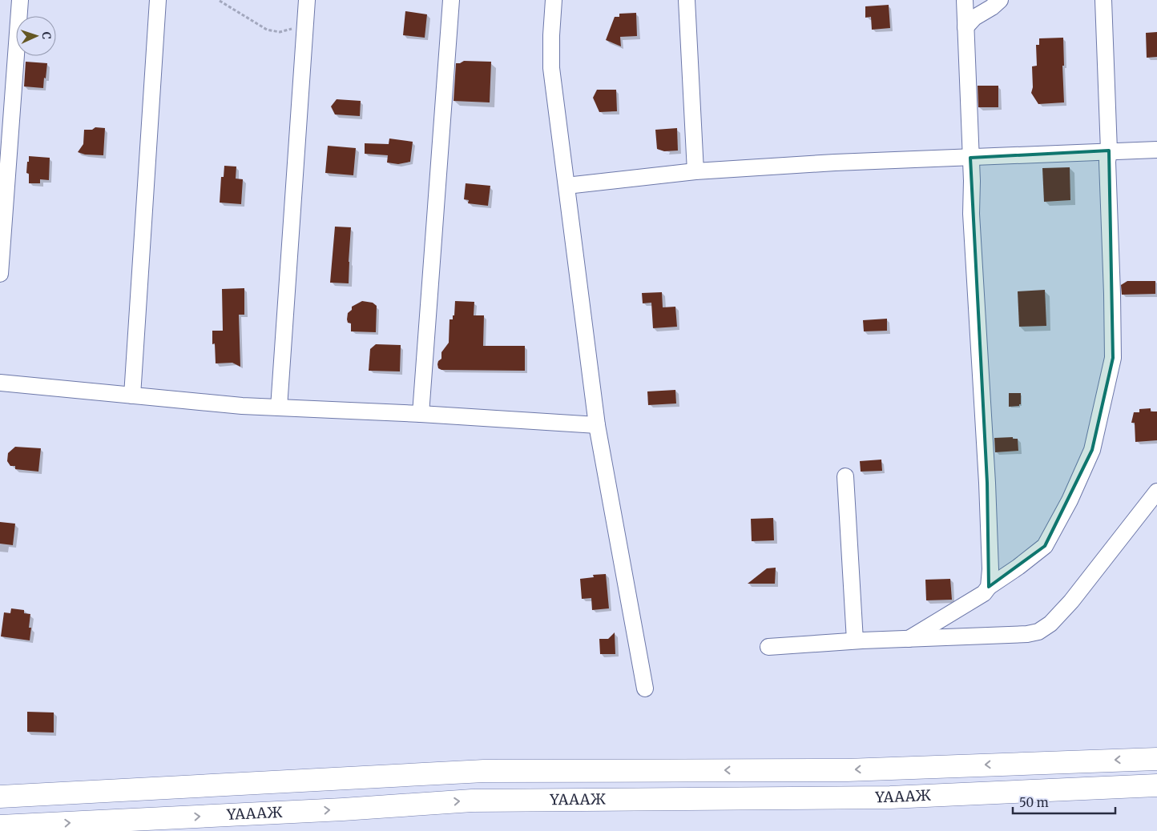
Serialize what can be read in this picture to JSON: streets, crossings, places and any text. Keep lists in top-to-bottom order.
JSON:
{
  "streets": {
    "highway": ["ҮАААЖ"]
  },
  "scale_bar": "50 m",
  "north": "right"
}
